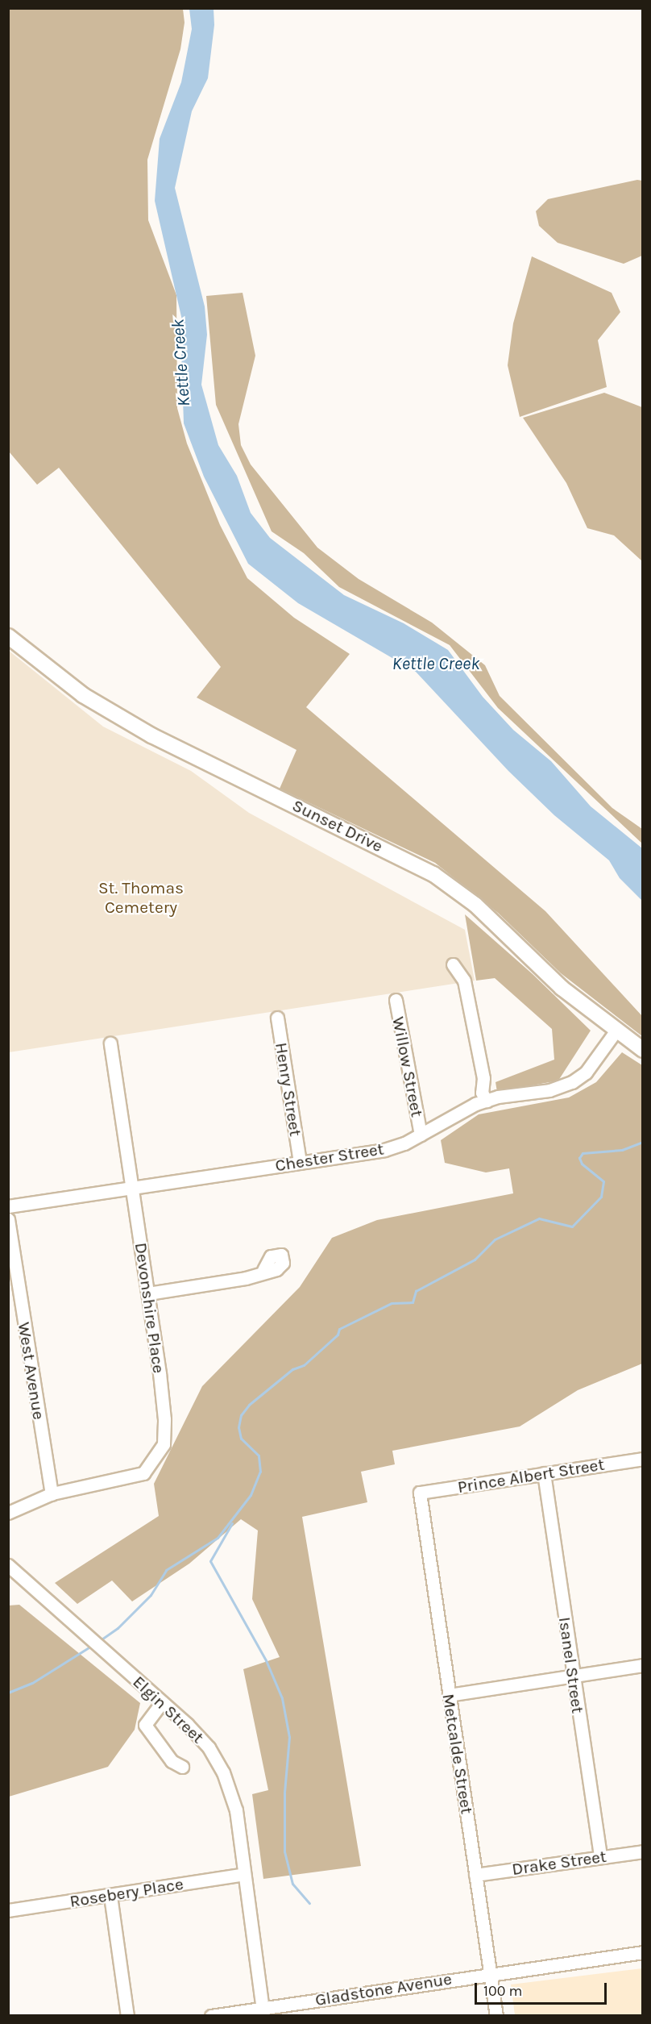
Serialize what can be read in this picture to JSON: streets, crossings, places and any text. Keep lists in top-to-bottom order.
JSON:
{
  "streets": {
    "main road": ["Sunset Drive"],
    "street": [
      "Willow Street",
      "Henry Street",
      "Chester Street",
      "Devonshire Place",
      "West Avenue",
      "Prince Albert Street",
      "Isanel Street",
      "Elgin Street",
      "Metcalde Street",
      "Drake Street",
      "Rosebery Place",
      "Gladstone Avenue"
    ]
  },
  "crossings": [
    ["Sunset Drive", "Chester Street"],
    ["Willow Street", "Chester Street"],
    ["Henry Street", "Chester Street"],
    ["Chester Street", "Devonshire Place"],
    ["Devonshire Place", "West Avenue"],
    ["Prince Albert Street", "Isanel Street"],
    ["Prince Albert Street", "Metcalde Street"],
    ["Isanel Street", "Drake Street"],
    ["Elgin Street", "Rosebery Place"],
    ["Elgin Street", "Gladstone Avenue"],
    ["Metcalde Street", "Drake Street"],
    ["Metcalde Street", "Gladstone Avenue"]
  ],
  "water": ["Kettle Creek"],
  "parks": ["St. Thomas Cemetery"],
  "scale_bar": "100 m"
}
